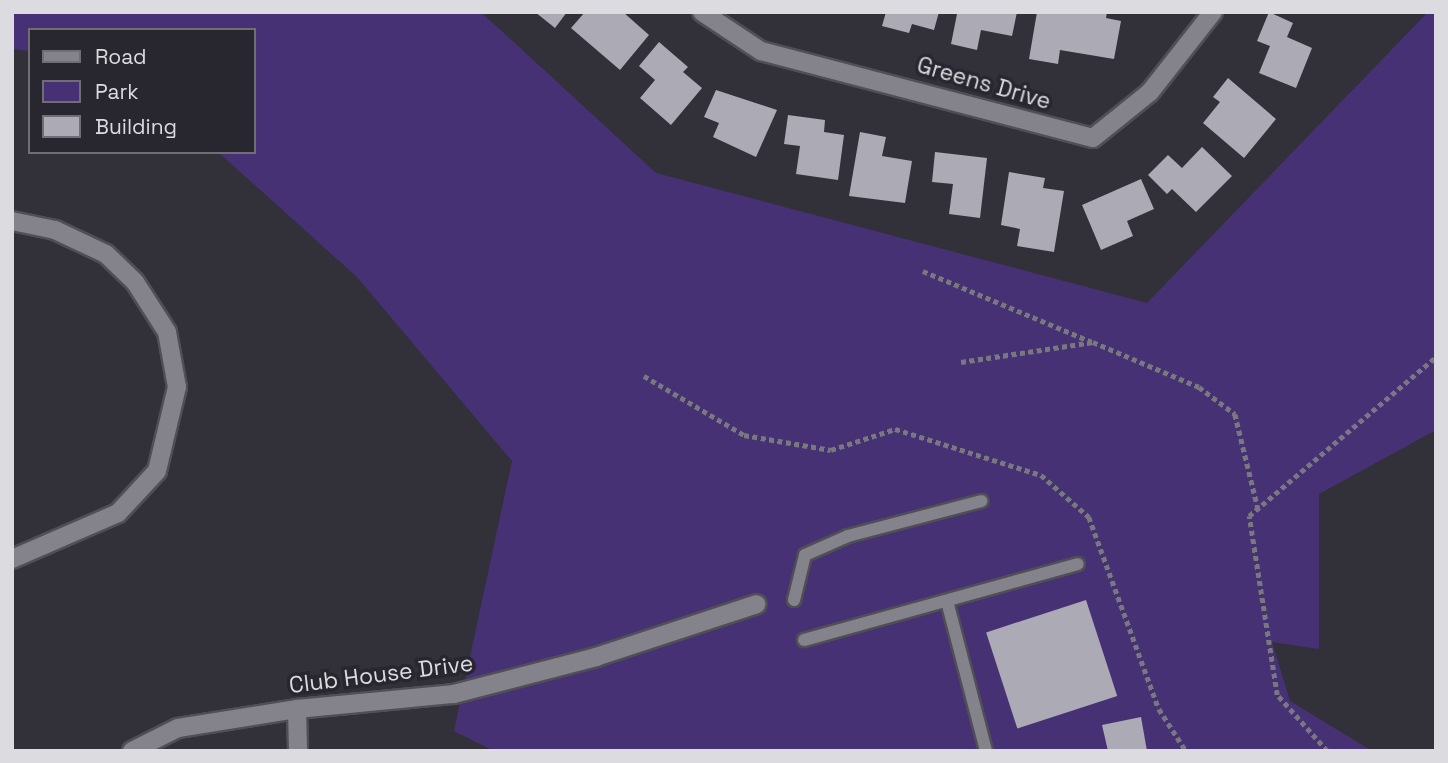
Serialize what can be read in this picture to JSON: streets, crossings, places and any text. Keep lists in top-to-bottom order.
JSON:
{
  "streets": {
    "street": ["Greens Drive", "Club House Drive"]
  },
  "legend": ["Road", "Park", "Building"]
}
